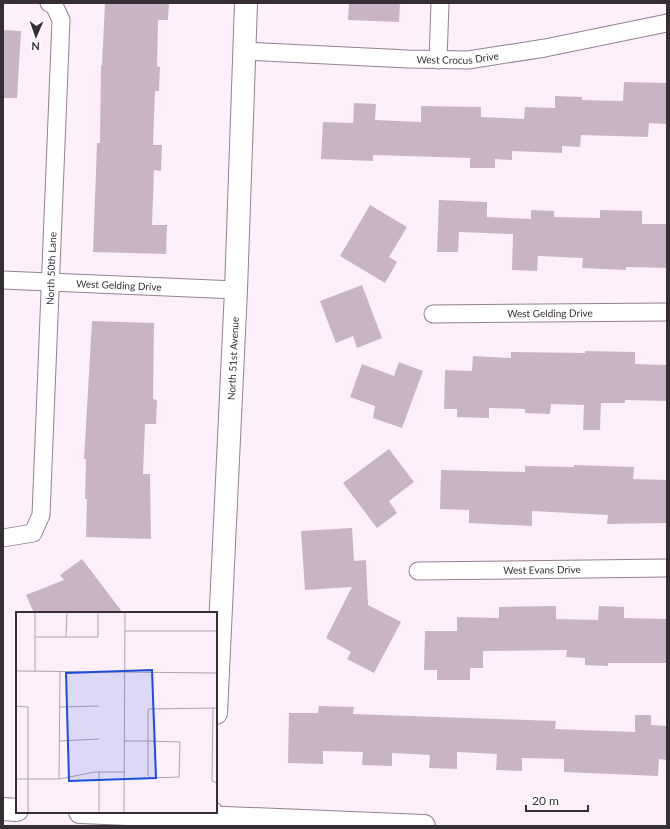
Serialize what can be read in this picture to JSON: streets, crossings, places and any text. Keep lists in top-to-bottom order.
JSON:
{
  "streets": {
    "main road": ["North 51st Avenue"],
    "street": [
      "West Crocus Drive",
      "North 50th Lane",
      "West Gelding Drive",
      "West Evans Drive"
    ]
  },
  "crossings": [
    ["West Crocus Drive", "North 51st Avenue"],
    ["North 50th Lane", "West Gelding Drive"],
    ["West Gelding Drive", "North 51st Avenue"]
  ],
  "scale_bar": "20 m",
  "north": "bottom"
}
